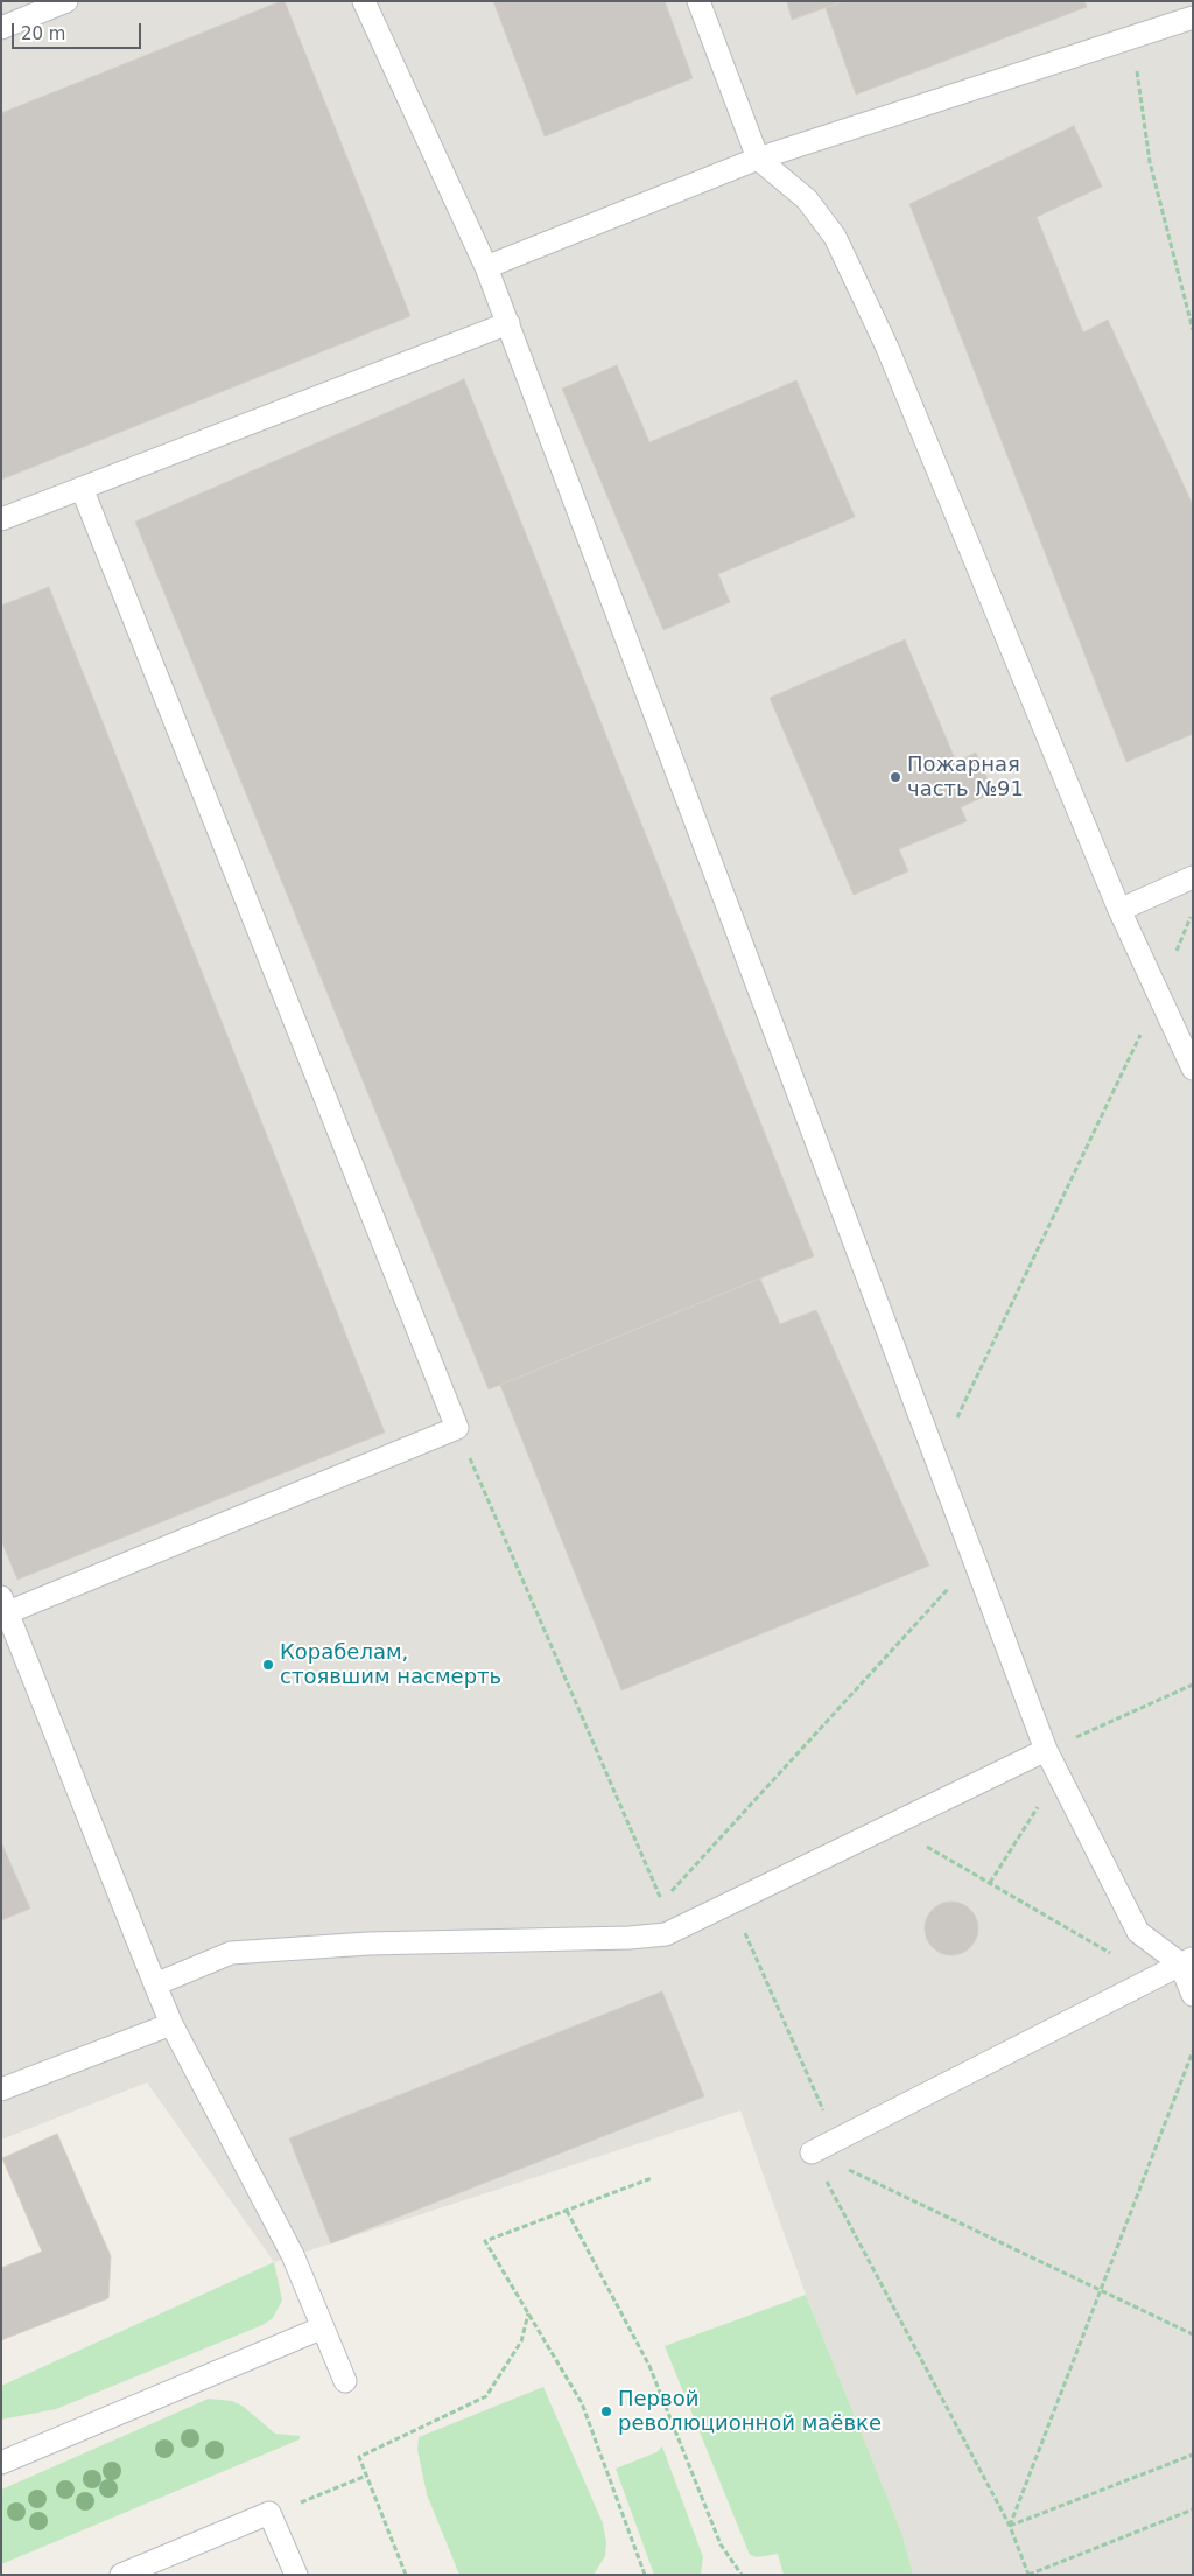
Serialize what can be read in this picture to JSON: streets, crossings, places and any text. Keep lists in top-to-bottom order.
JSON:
{
  "places": ["Пожарная часть №91", "Корабелам, стоявшим насмерть", "Первой революционной маёвке"],
  "scale_bar": "20 m"
}
